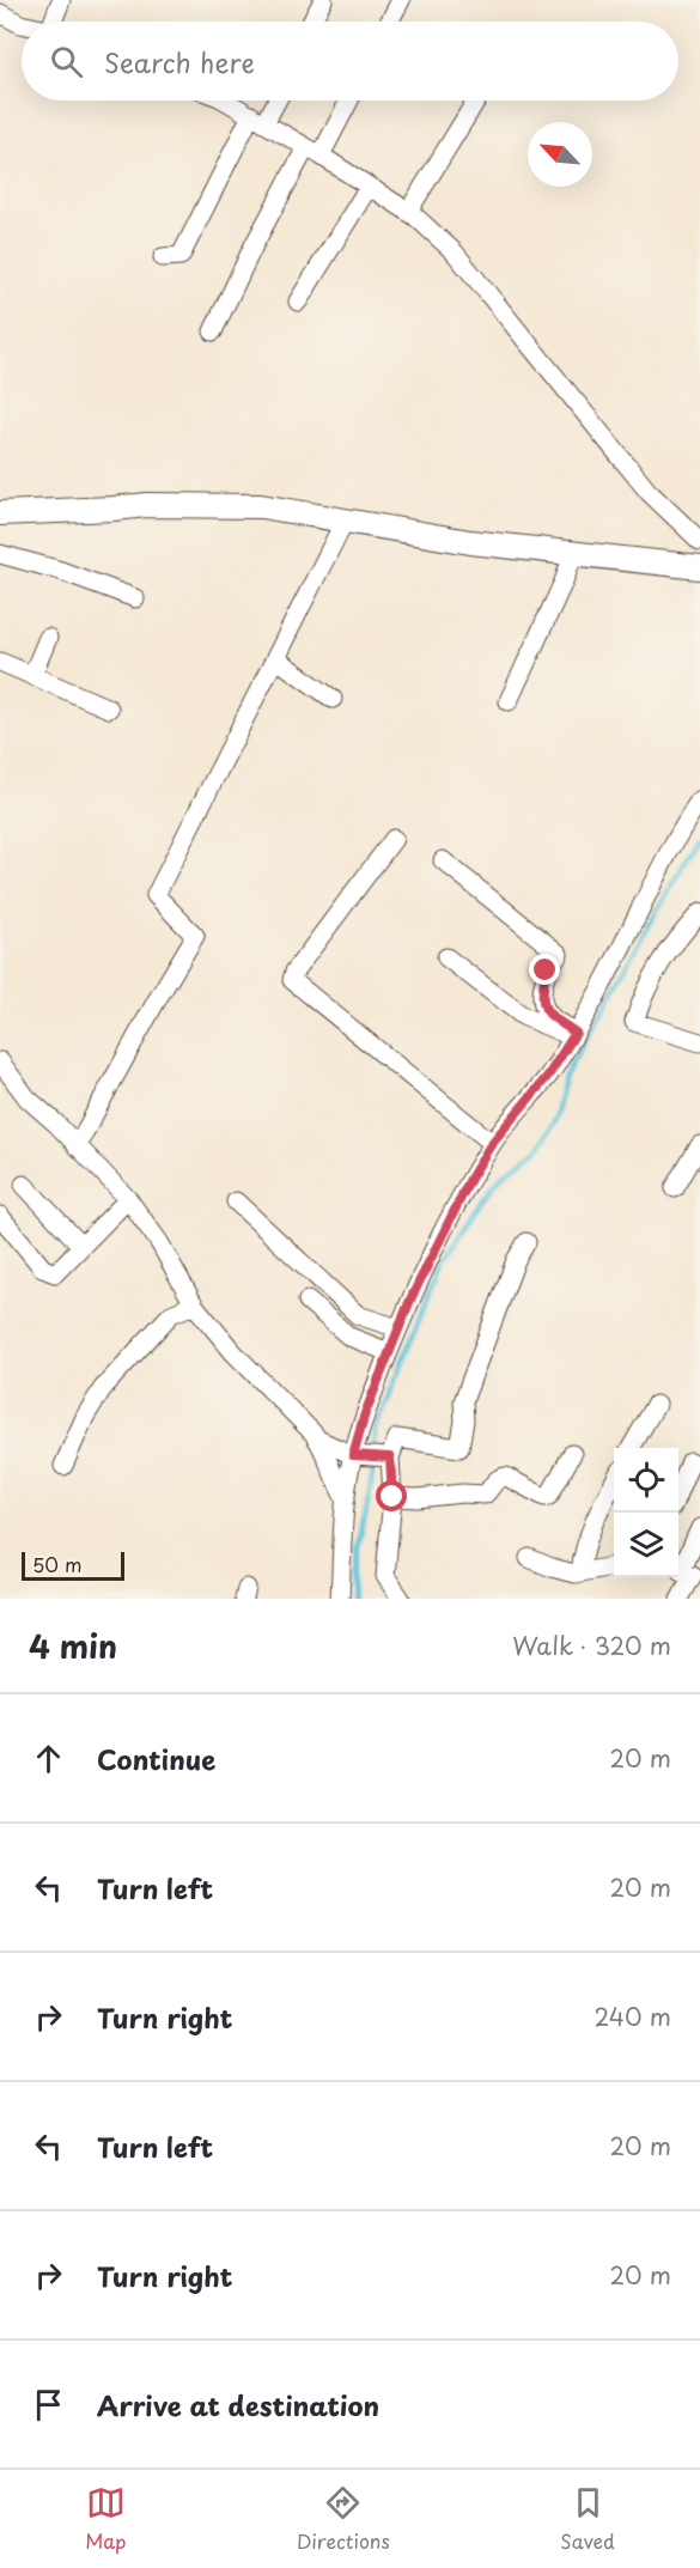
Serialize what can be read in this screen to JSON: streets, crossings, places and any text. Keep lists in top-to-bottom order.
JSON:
{
  "scale_bar": "50 m",
  "north": "top left",
  "page": {
    "search": "Search here",
    "scale": "50 m",
    "heading": ["4 min", "Walk · 320 m"],
    "list": [
      ["Continue", "20 m"],
      ["Turn left", "20 m"],
      ["Turn right", "240 m"],
      ["Turn left", "20 m"],
      ["Turn right", "20 m"],
      "Arrive at destination"
    ],
    "nav": ["Map", "Directions", "Saved"]
  }
}
